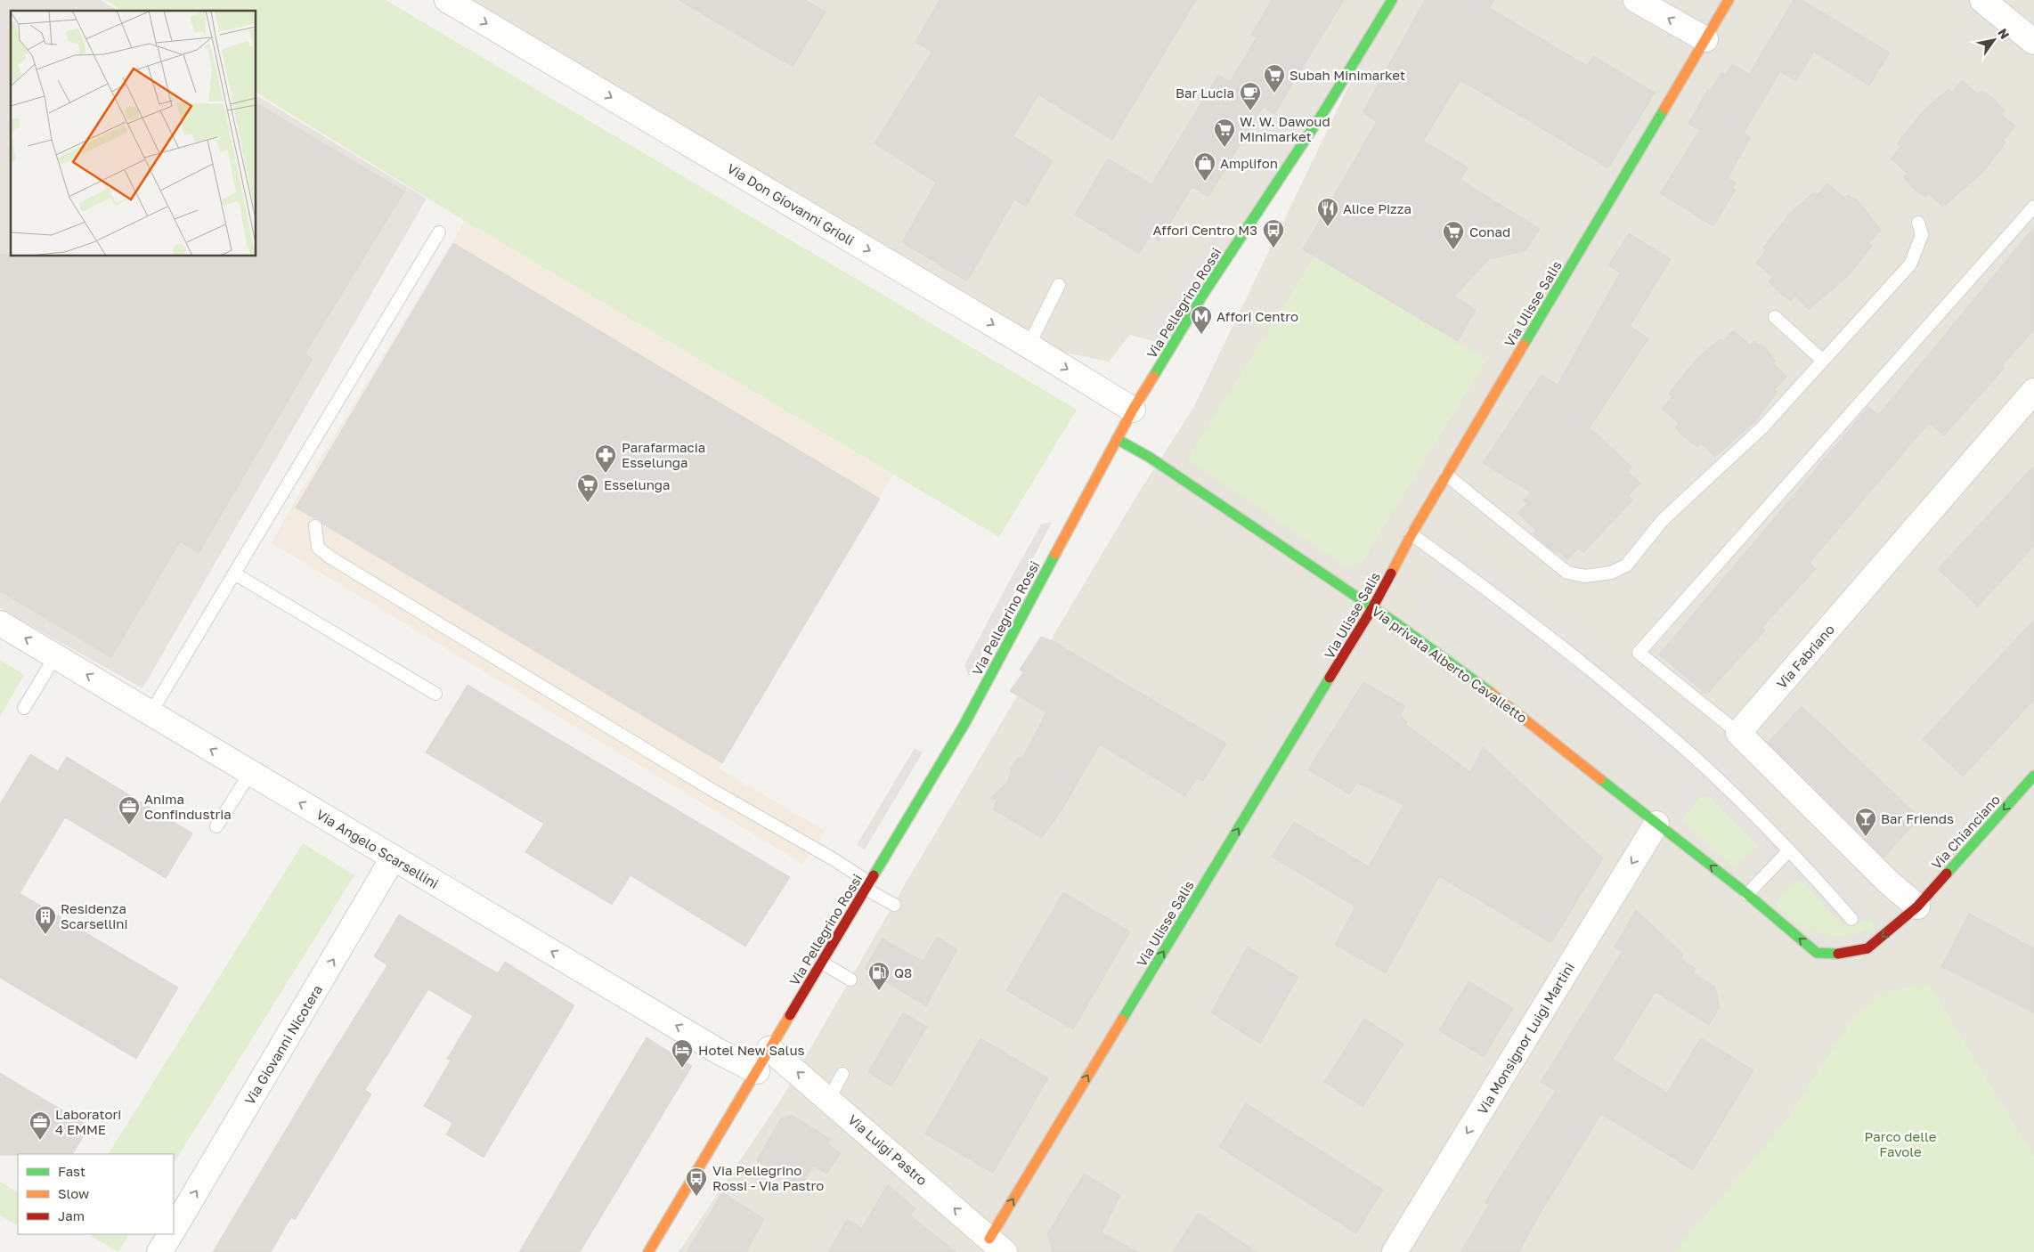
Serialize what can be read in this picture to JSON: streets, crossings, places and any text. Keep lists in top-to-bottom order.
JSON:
{
  "streets": {
    "street": [
      "Via Don Giovanni Grioli",
      "Via Pellegrino Rossi",
      "Via Ulisse Salis",
      "Via Fabriano",
      "Via privata Alberto Cavalletto",
      "Via Chianciano",
      "Via Angelo Scarsellini",
      "Via Monsignor Luigi Martini",
      "Via Giovanni Nicotera",
      "Via Luigi Pastro"
    ]
  },
  "crossings": [
    ["Via Don Giovanni Grioli", "Via Pellegrino Rossi"],
    ["Via Pellegrino Rossi", "Via privata Alberto Cavalletto"],
    ["Via Pellegrino Rossi", "Via Angelo Scarsellini"],
    ["Via Pellegrino Rossi", "Via Luigi Pastro"],
    ["Via Ulisse Salis", "Via privata Alberto Cavalletto"],
    ["Via Ulisse Salis", "Via Luigi Pastro"],
    ["Via privata Alberto Cavalletto", "Via Chianciano"],
    ["Via privata Alberto Cavalletto", "Via Monsignor Luigi Martini"],
    ["Via Angelo Scarsellini", "Via Giovanni Nicotera"]
  ],
  "one_way": [
    "Via Don Giovanni Grioli",
    "Via Ulisse Salis",
    "Via Chianciano",
    "Via Angelo Scarsellini",
    "Via Monsignor Luigi Martini",
    "Via Giovanni Nicotera",
    "Via Luigi Pastro"
  ],
  "parks": ["Parco delle Favole"],
  "places": {
    "supermarket": [
      "Subah Minimarket",
      "W. W. Dawoud Minimarket",
      "Conad",
      "Esselunga"
    ],
    "cafe": ["Bar Lucia"],
    "shop": ["Amplifon"],
    "restaurant": ["Alice Pizza"],
    "bus stop": ["Affori Centro M3", "Via Pellegrino Rossi - Via Pastro"],
    "metro station": ["Affori Centro"],
    "pharmacy": ["Parafarmacia Esselunga"],
    "office": ["Anima Confindustria", "Laboratori 4 EMME"],
    "bar": ["Bar Friends"],
    "building": ["Residenza Scarsellini"],
    "fuel station": ["Q8"],
    "hotel": ["Hotel New Salus"]
  },
  "legend": ["Fast", "Slow", "Jam"],
  "north": "top right"
}
